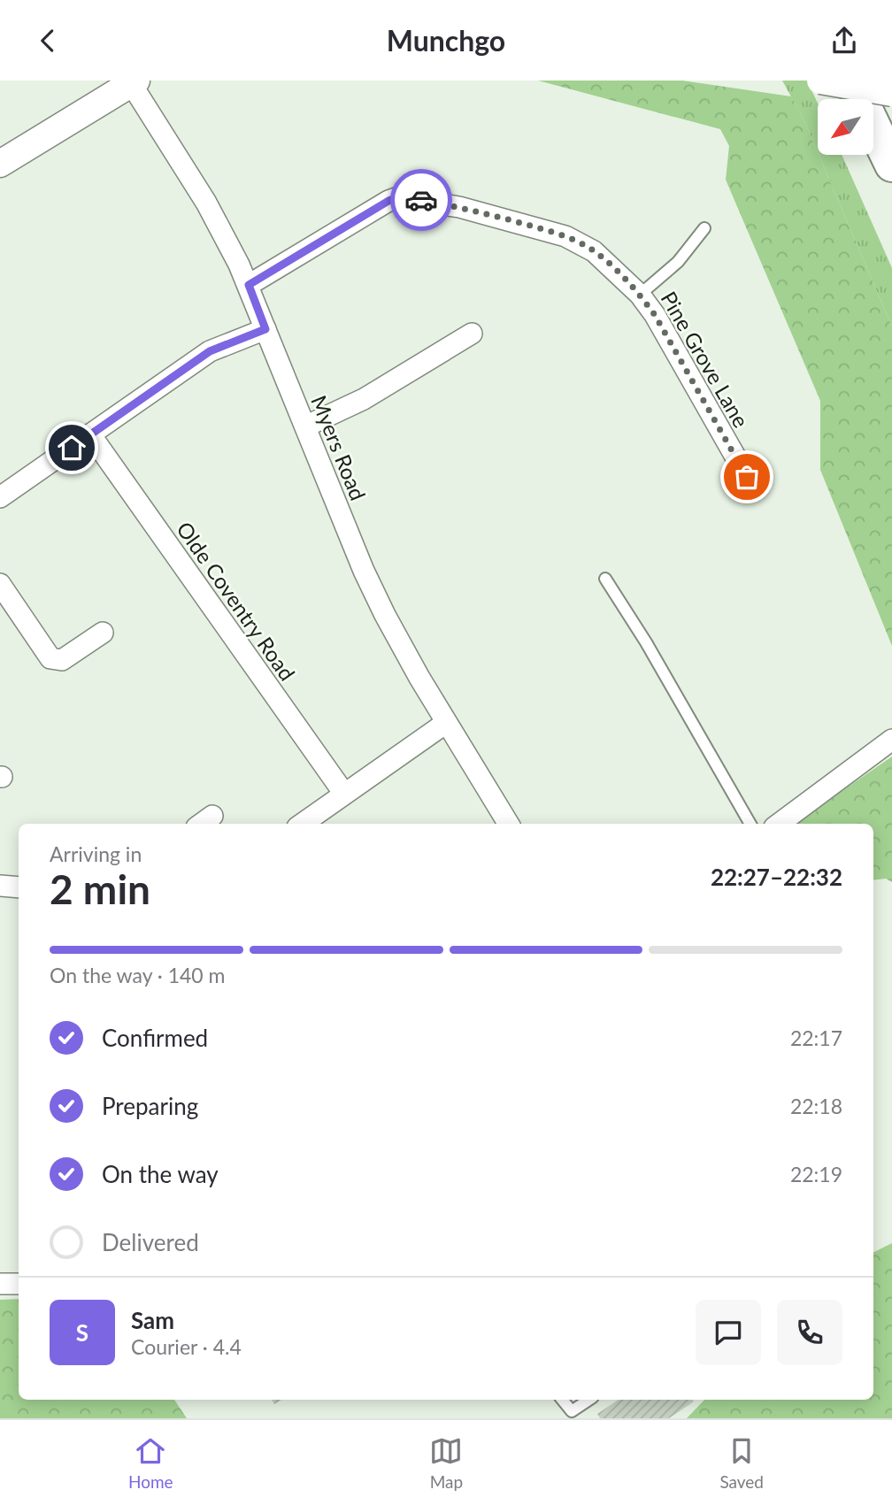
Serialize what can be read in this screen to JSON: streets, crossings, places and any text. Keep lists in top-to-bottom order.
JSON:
{
  "streets": {
    "street": ["Pine Grove Lane", "Myers Road", "Olde Coventry Road"]
  },
  "crossings": [
    ["Pine Grove Lane", "Myers Road"]
  ],
  "north": "bottom left",
  "page": {
    "header": "Munchgo",
    "heading": ["2 min", "Arriving in", "22:27–22:32"],
    "panel": ["Sam", "Courier · 4.4"],
    "bar": "On the way · 140 m",
    "list": [
      ["Confirmed", "22:17"],
      ["Preparing", "22:18"],
      ["On the way", "22:19"],
      "Delivered"
    ],
    "round": "S",
    "tabs": ["Home", "Map", "Saved"]
  }
}
